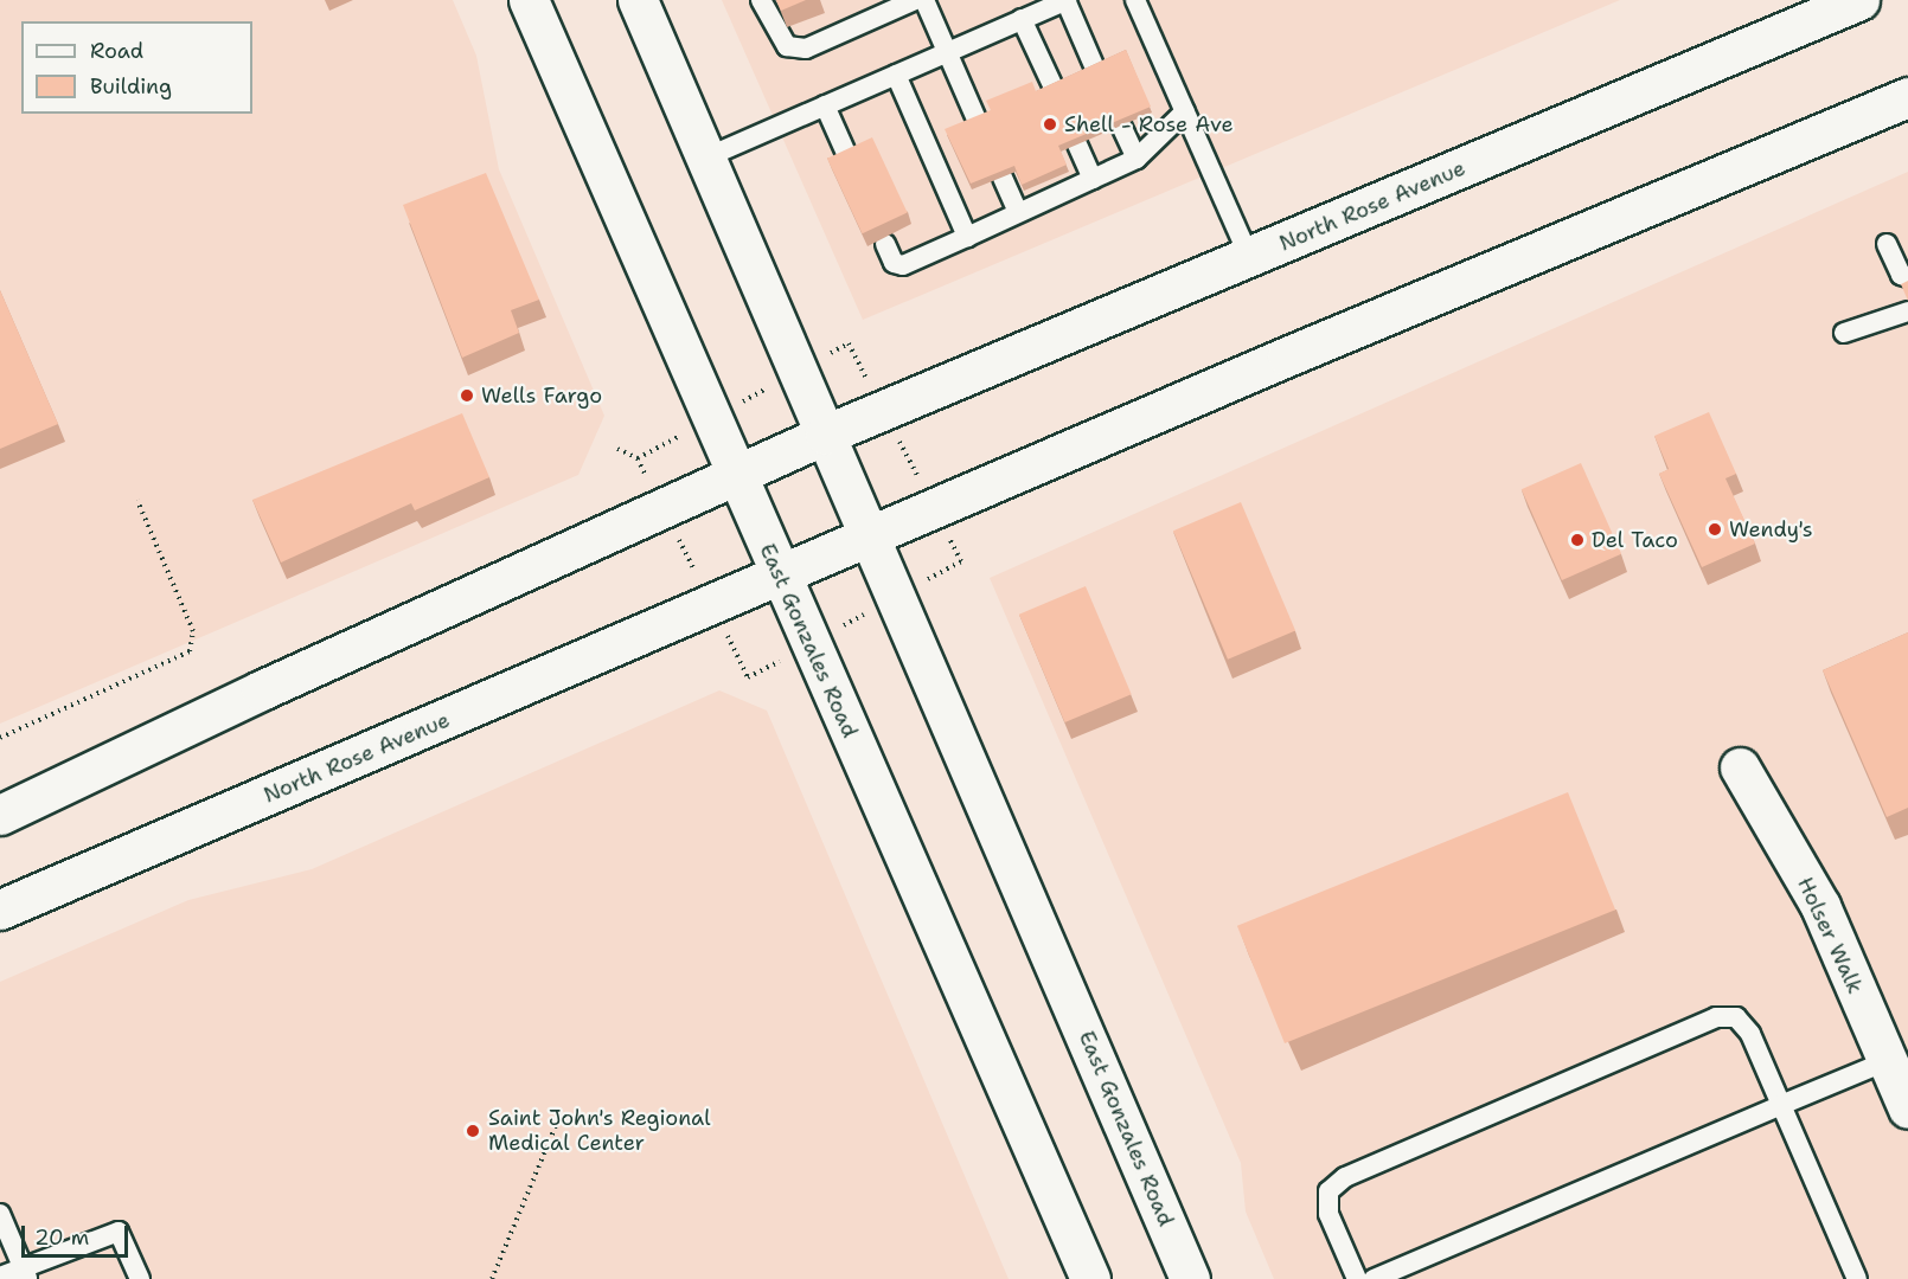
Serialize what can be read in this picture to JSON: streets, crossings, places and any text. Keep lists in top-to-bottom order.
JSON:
{
  "streets": {
    "main road": ["North Rose Avenue", "East Gonzales Road", "Holser Walk"]
  },
  "crossings": [
    ["North Rose Avenue", "East Gonzales Road"]
  ],
  "places": [
    "Shell - Rose Ave",
    "Wells Fargo",
    "Wendy's",
    "Del Taco",
    "Saint John's Regional Medical Center"
  ],
  "legend": ["Road", "Building"],
  "scale_bar": "20 m"
}
